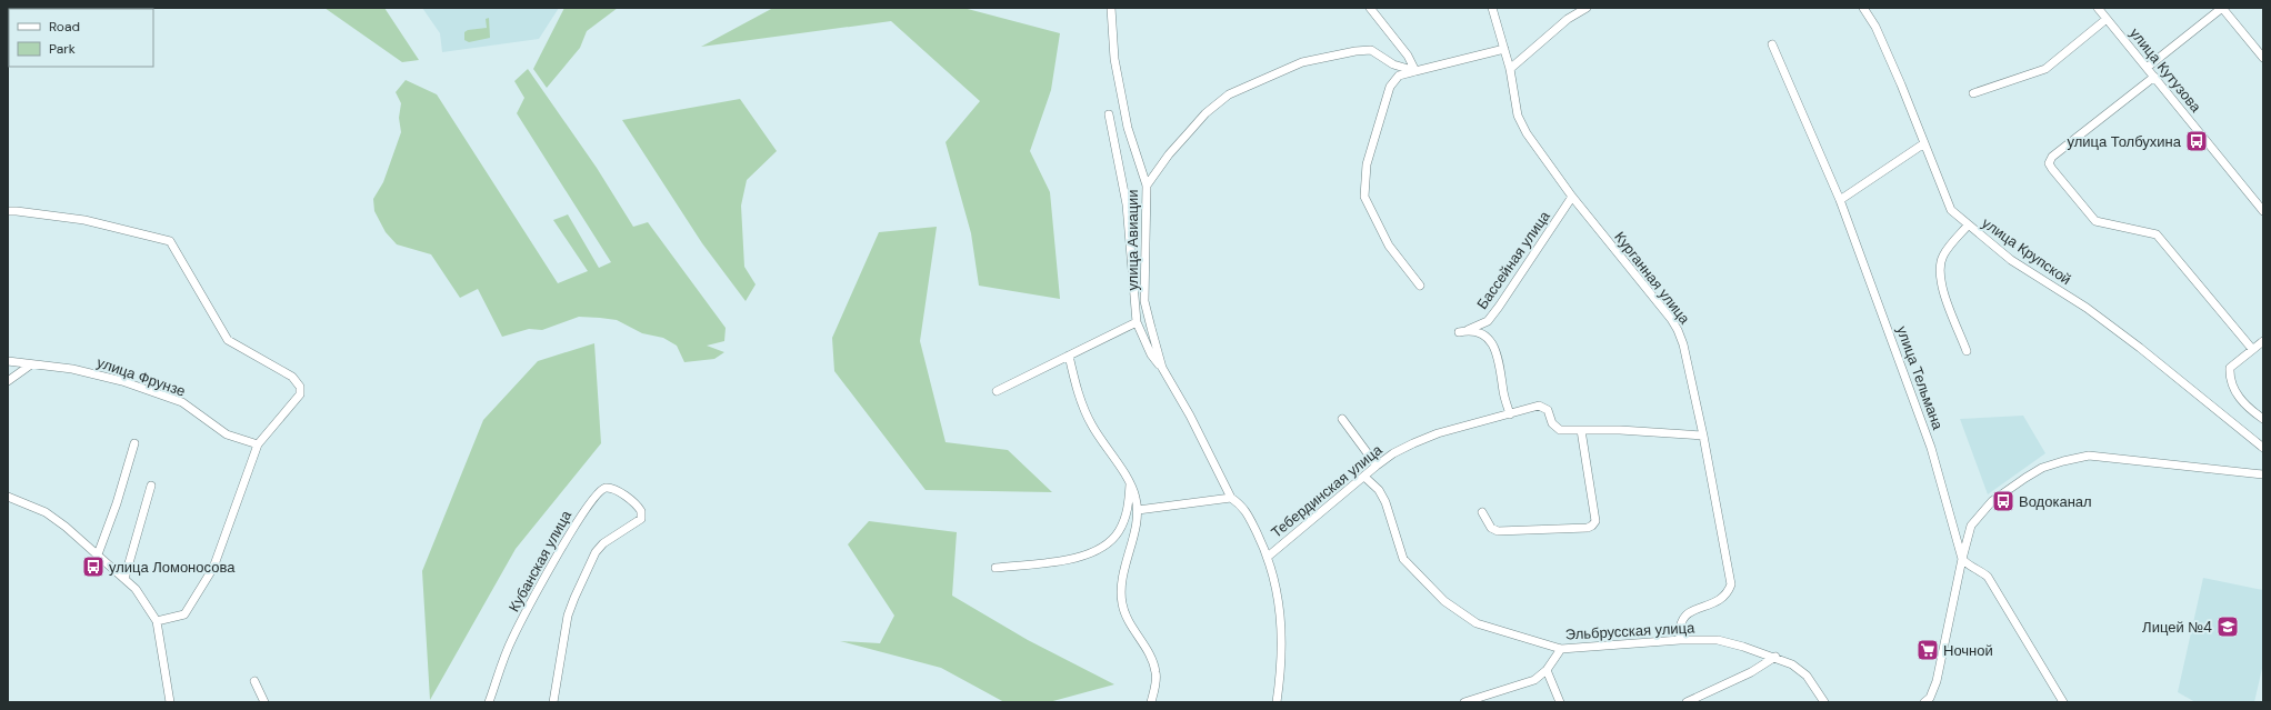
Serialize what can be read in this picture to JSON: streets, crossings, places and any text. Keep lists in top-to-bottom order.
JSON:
{
  "streets": {
    "street": [
      "улица Кутузова",
      "улица Авиации",
      "улица Крупской",
      "Бассейная улица",
      "Курганная улица",
      "улица Фрунзе",
      "улица Тельмана",
      "Тебердинская улица",
      "Кубанская улица",
      "Эльбрусская улица"
    ]
  },
  "crossings": [
    ["улица Авиации", "Тебердинская улица"],
    ["Бассейная улица", "Курганная улица"],
    ["Бассейная улица", "Тебердинская улица"],
    ["Курганная улица", "Тебердинская улица"],
    ["Курганная улица", "Эльбрусская улица"],
    ["Тебердинская улица", "Эльбрусская улица"]
  ],
  "places": {
    "bus stop": ["улица Толбухина", "Водоканал", "улица Ломоносова"],
    "school or university": ["Лицей №4"],
    "supermarket": ["Ночной"]
  },
  "legend": ["Road", "Park"]
}
